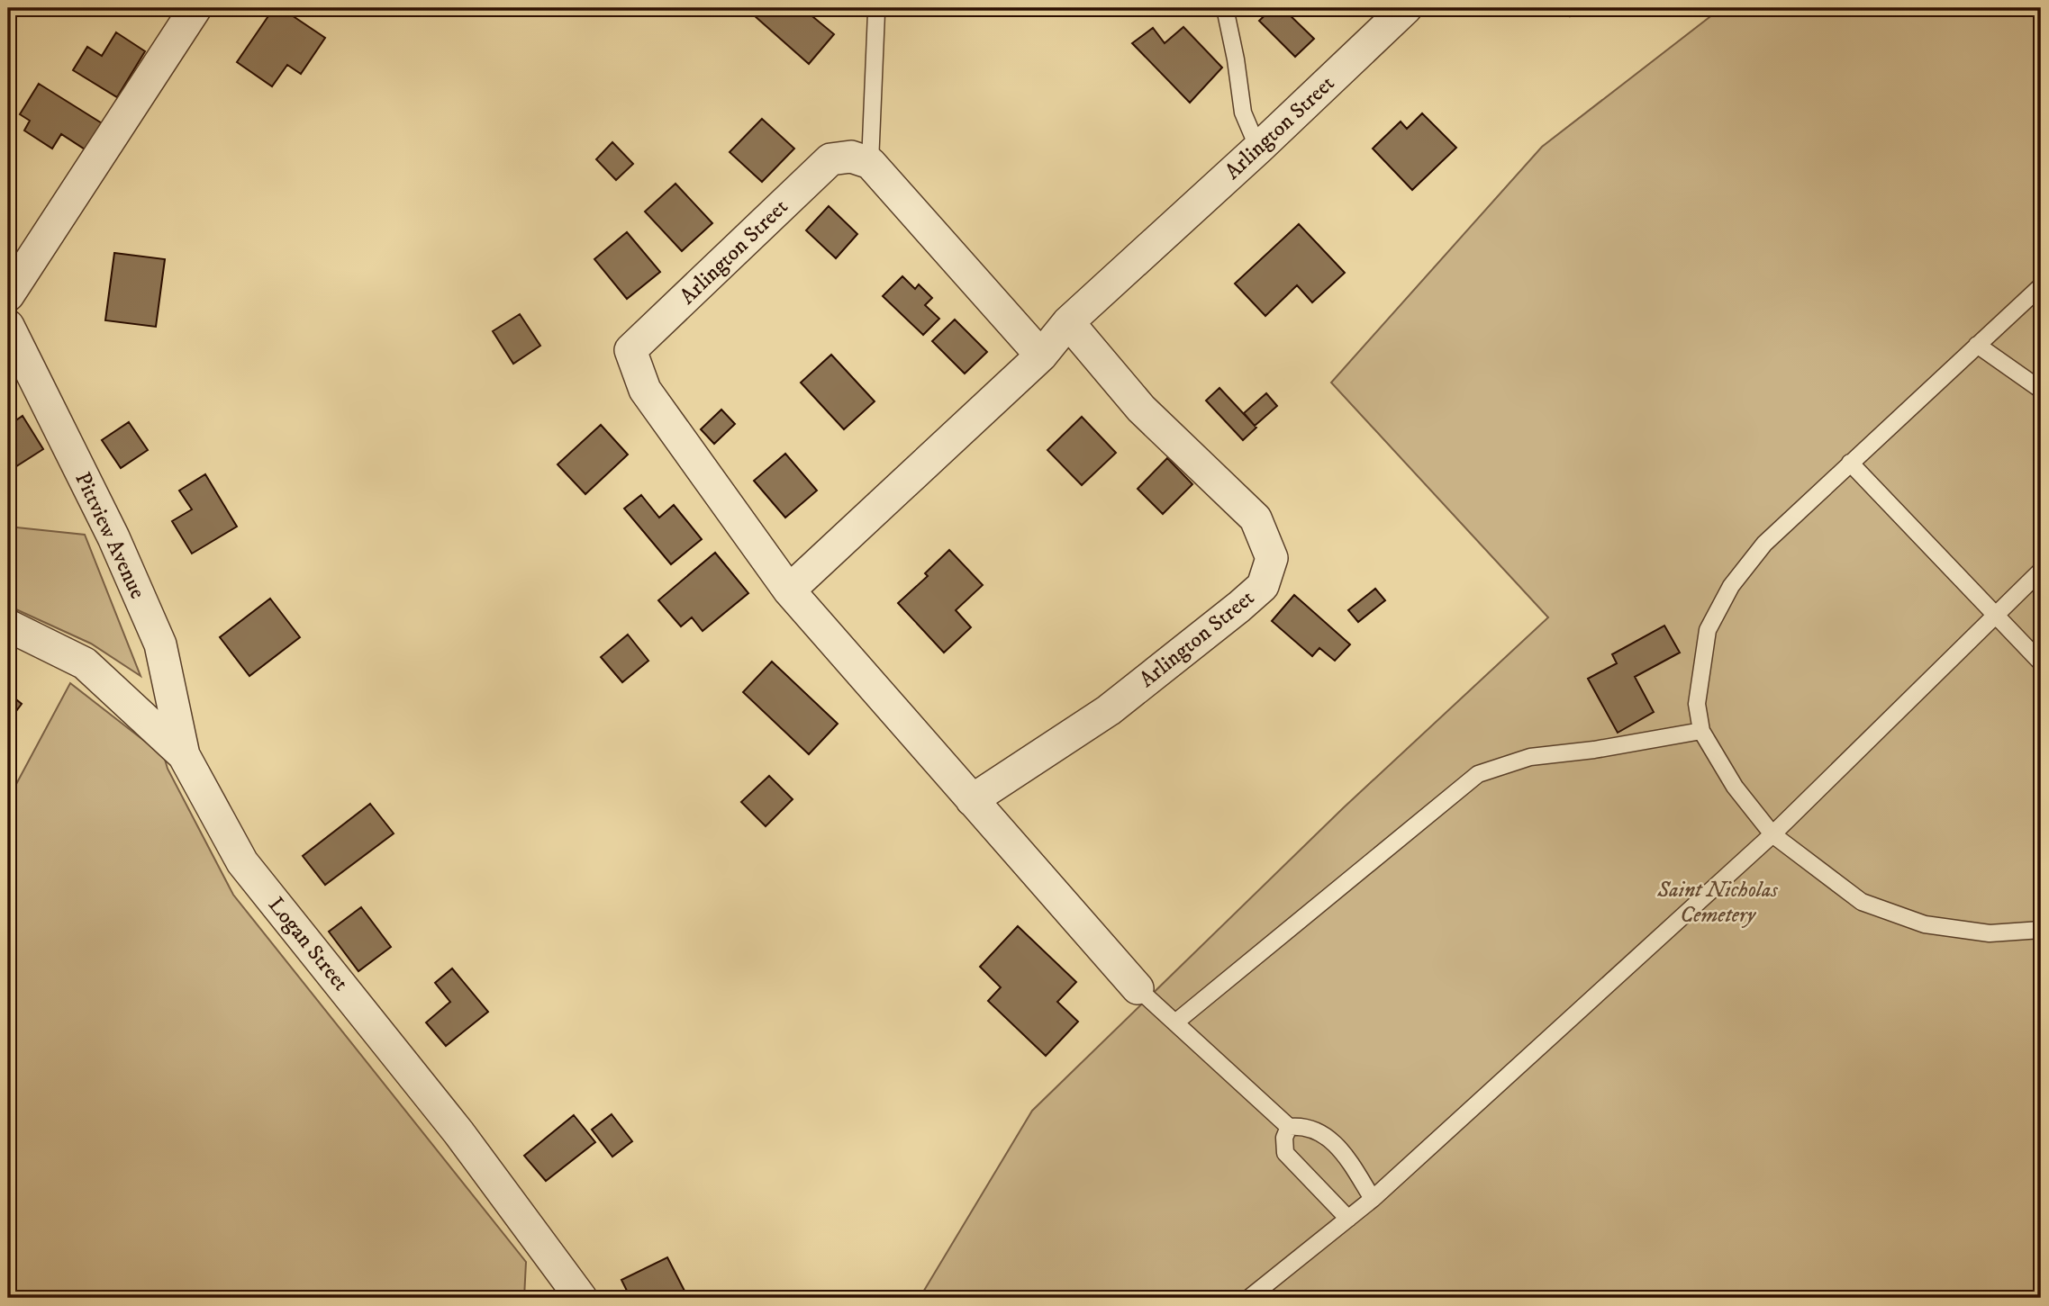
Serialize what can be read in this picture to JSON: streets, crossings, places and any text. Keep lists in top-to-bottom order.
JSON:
{
  "streets": {
    "street": ["Arlington Street", "Pittview Avenue", "Logan Street"]
  },
  "crossings": [
    ["Pittview Avenue", "Logan Street"]
  ],
  "parks": ["Saint Nicholas Cemetery"]
}
